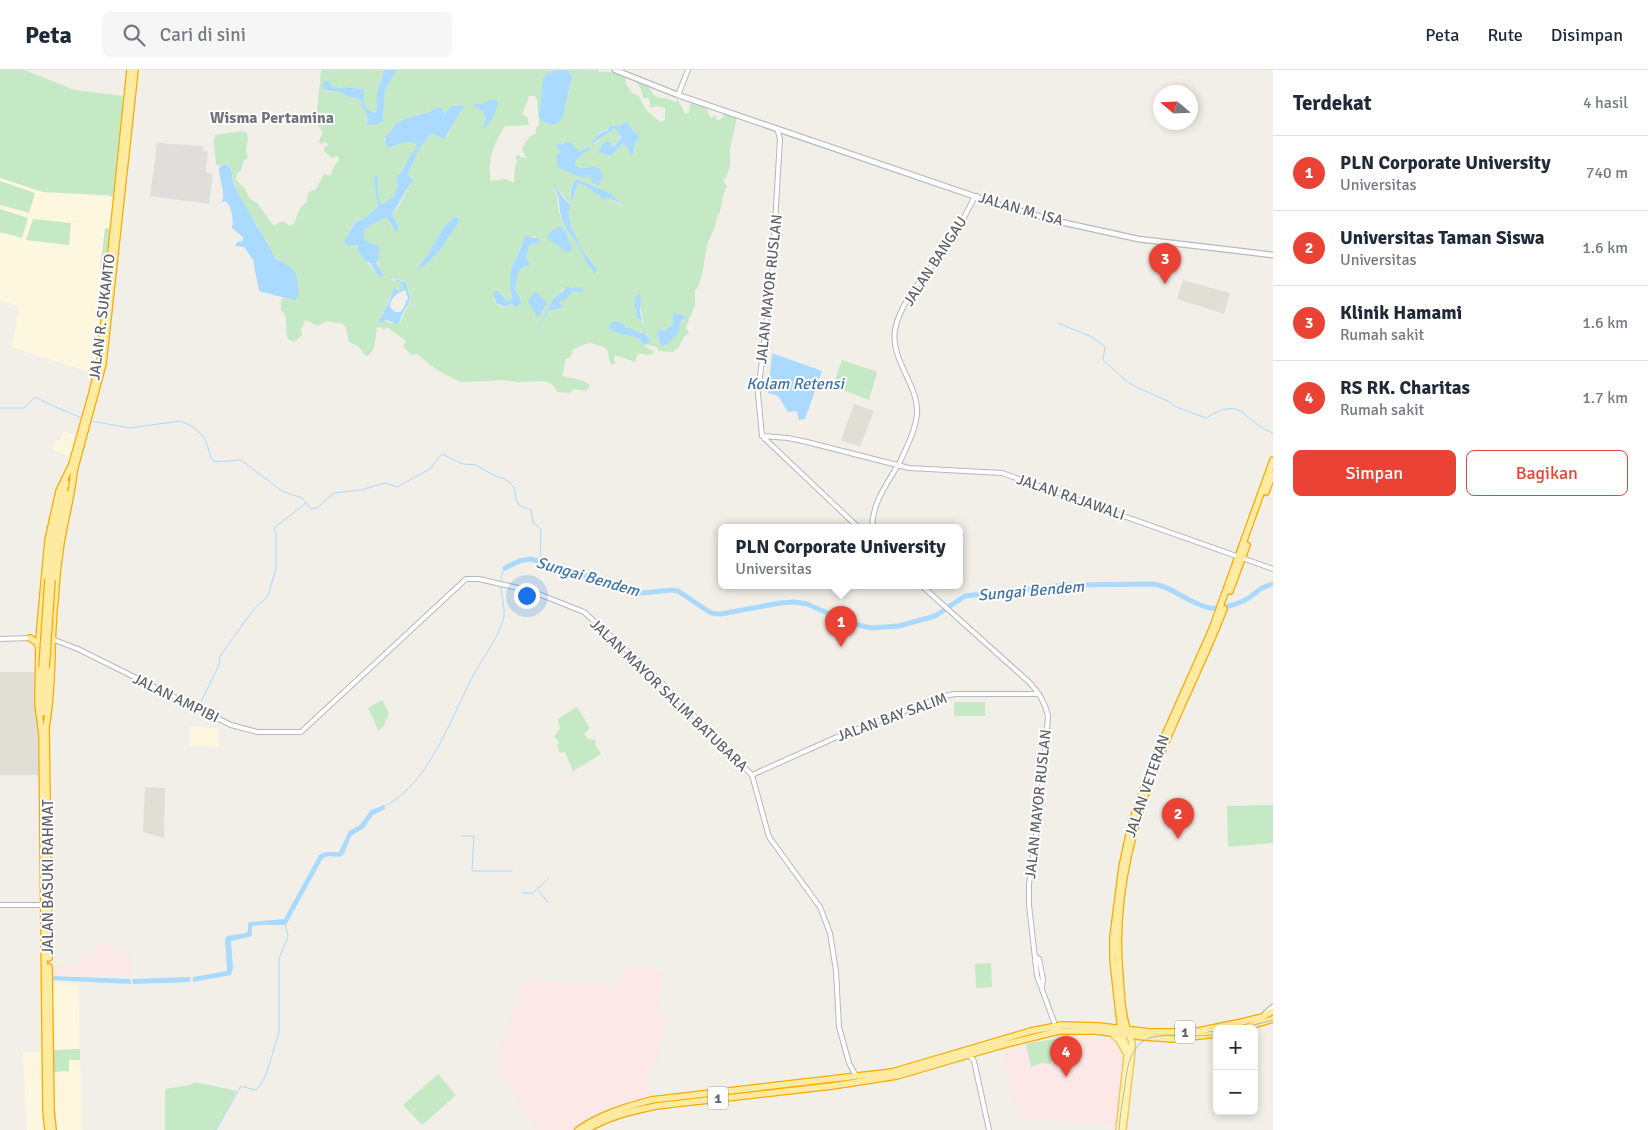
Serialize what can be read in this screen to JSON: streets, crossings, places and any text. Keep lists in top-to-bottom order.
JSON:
{
  "streets": {
    "highway": [
      "JALAN R. SUKAMTO",
      "JALAN VETERAN",
      "JALAN BASUKI RAHMAT",
      "1"
    ],
    "main road": ["JALAN M. ISA"],
    "street": [
      "JALAN BANGAU",
      "JALAN MAYOR RUSLAN",
      "JALAN RAJAWALI",
      "JALAN MAYOR SALIM BATUBARA",
      "JALAN AMPIBI",
      "JALAN BAY SALIM"
    ]
  },
  "crossings": [
    ["JALAN M. ISA", "JALAN BANGAU"],
    ["JALAN M. ISA", "JALAN MAYOR RUSLAN"],
    ["JALAN BANGAU", "JALAN RAJAWALI"],
    ["JALAN MAYOR RUSLAN", "JALAN RAJAWALI"],
    ["JALAN MAYOR RUSLAN", "JALAN BAY SALIM"],
    ["JALAN MAYOR RUSLAN", "1"],
    ["JALAN R. SUKAMTO", "JALAN BASUKI RAHMAT"],
    ["JALAN RAJAWALI", "JALAN VETERAN"],
    ["JALAN MAYOR SALIM BATUBARA", "JALAN AMPIBI"],
    ["JALAN MAYOR SALIM BATUBARA", "JALAN BAY SALIM"],
    ["JALAN MAYOR SALIM BATUBARA", "1"],
    ["JALAN AMPIBI", "JALAN BASUKI RAHMAT"],
    ["JALAN VETERAN", "1"]
  ],
  "districts": ["Wisma Pertamina"],
  "water": ["Kolam Retensi", "Sungai Bendem"],
  "north": "left",
  "page": {
    "header": "Peta",
    "search": "Cari di sini",
    "nav": ["Peta", "Rute", "Disimpan"],
    "heading": ["Terdekat", "4 hasil"],
    "list": [
      {
        "mark": "1",
        "name": "PLN Corporate University",
        "note": "Universitas",
        "value": "740 m"
      },
      {
        "mark": "2",
        "name": "Universitas Taman Siswa",
        "note": "Universitas",
        "value": "1.6 km"
      },
      {
        "mark": "3",
        "name": "Klinik Hamami",
        "note": "Rumah sakit",
        "value": "1.6 km"
      },
      {
        "mark": "4",
        "name": "RS RK. Charitas",
        "note": "Rumah sakit",
        "value": "1.7 km"
      }
    ],
    "pins": [
      "3",
      "1",
      "2",
      "4"
    ],
    "buttons": ["Simpan", "Bagikan"],
    "popup": ["PLN Corporate University", "Universitas"],
    "map_buttons": ["+", "−"]
  }
}
